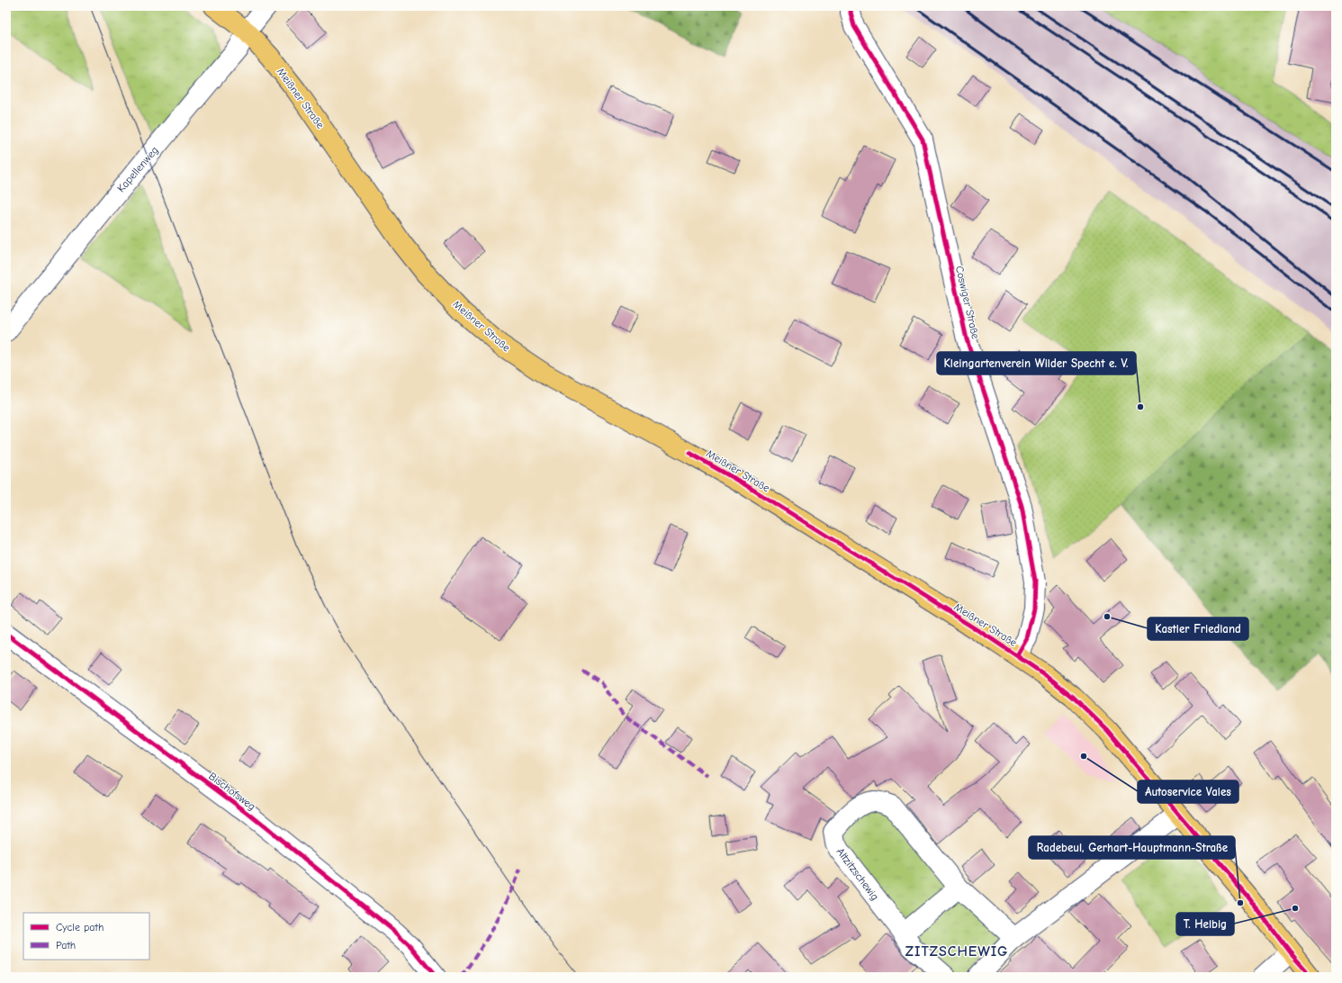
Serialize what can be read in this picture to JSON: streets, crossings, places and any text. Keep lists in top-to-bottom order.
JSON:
{
  "streets": {
    "main road": ["Meißner Straße"],
    "street": [
      "Kapellenweg",
      "Coswiger Straße",
      "Bischofsweg",
      "Altzitzschewig"
    ]
  },
  "crossings": [
    ["Meißner Straße", "Kapellenweg"],
    ["Meißner Straße", "Coswiger Straße"]
  ],
  "districts": ["ZITZSCHEWIG"],
  "places": [
    "Kleingartenverein Wilder Specht e. V.",
    "Kastler Friedland",
    "Autoservice Vales",
    "Radebeul, Gerhart-Hauptmann-Straße",
    "T. Helbig"
  ],
  "legend": ["Cycle path", "Path"]
}
